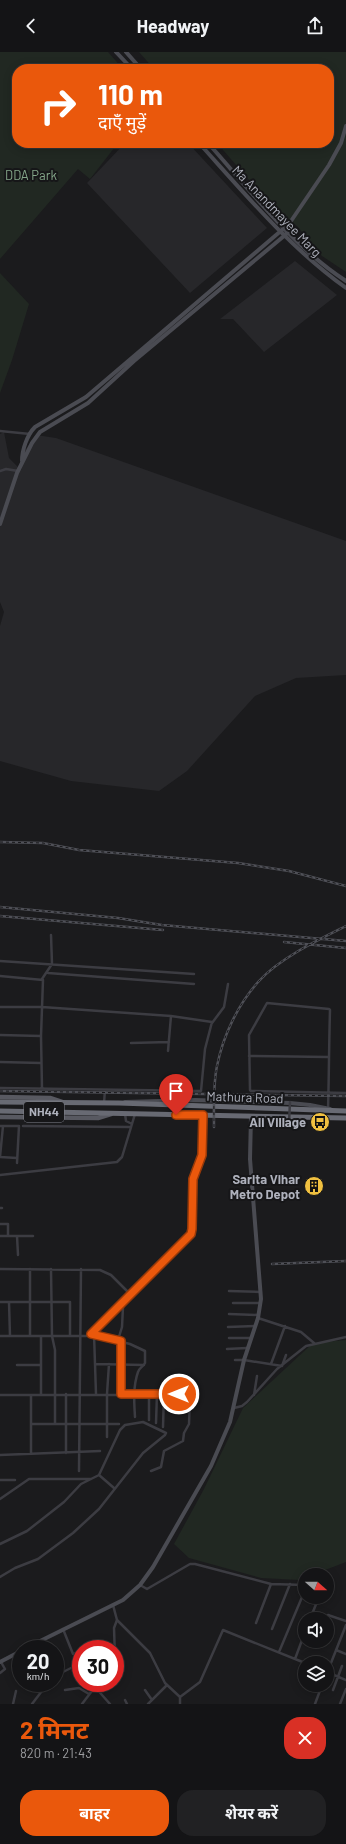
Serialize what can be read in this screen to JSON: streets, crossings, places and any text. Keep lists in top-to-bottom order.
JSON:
{
  "streets": {
    "highway": ["Mathura Road", "NH44"],
    "street": ["Ma Anandmayee Marg"]
  },
  "parks": ["DDA Park"],
  "places": {
    "bus stop": ["Ali Village"],
    "building": ["Sarita Vihar Metro Depot"]
  },
  "north": "right",
  "page": {
    "header": "Headway",
    "turn": ["110 m", "दाएँ मुड़ें"],
    "speed": "20 km/h",
    "limit": "30",
    "heading": ["2 मिनट", "820 m · 21:43"],
    "buttons": ["बाहर", "शेयर करें"]
  }
}
